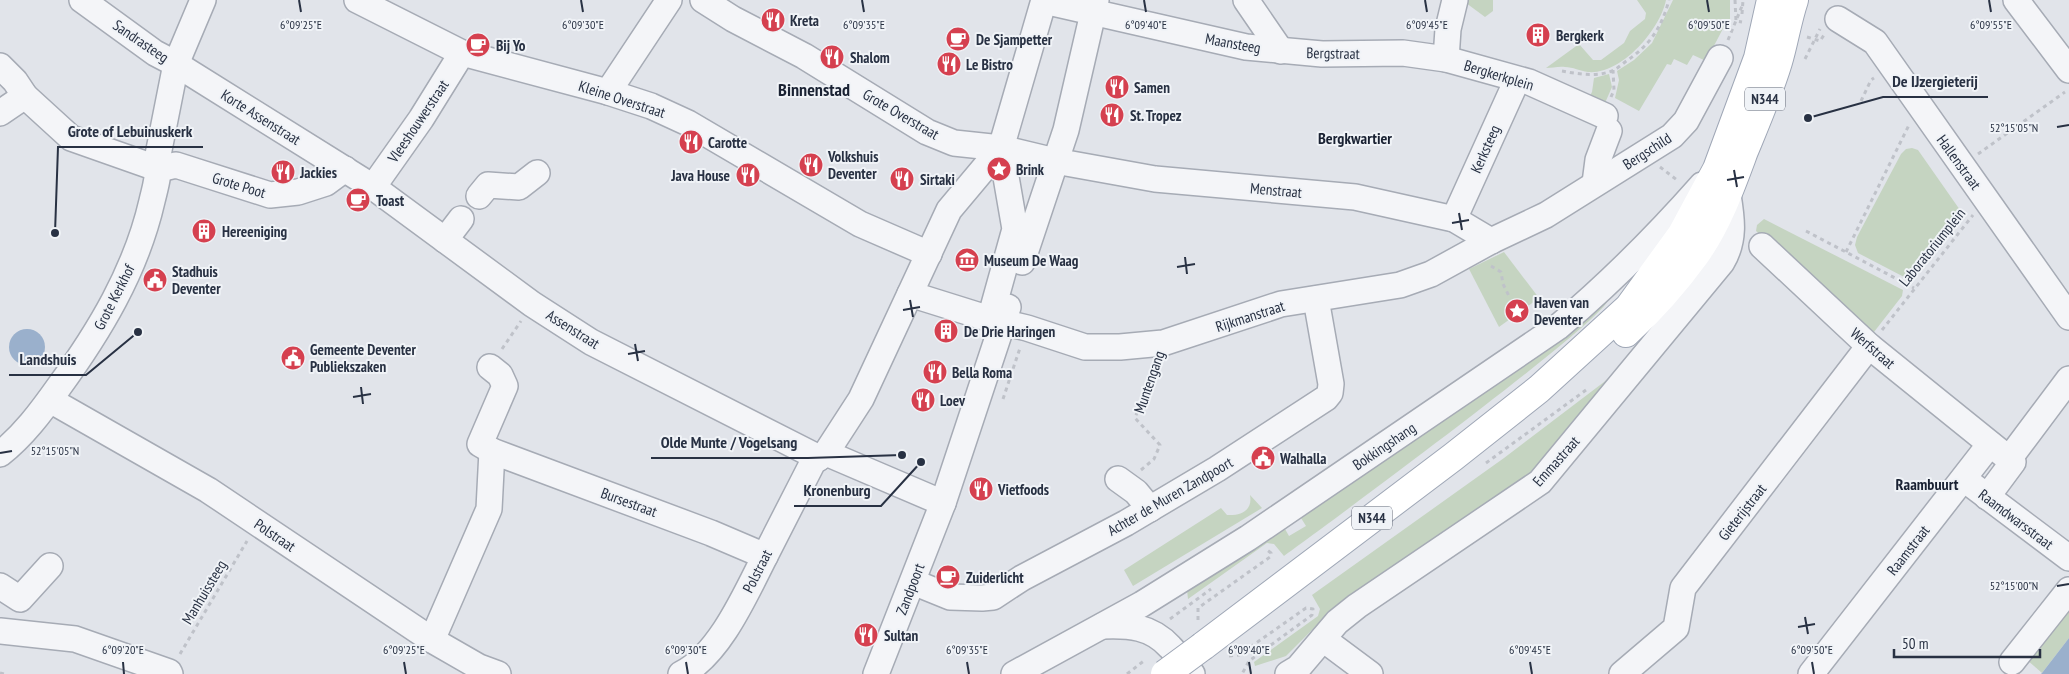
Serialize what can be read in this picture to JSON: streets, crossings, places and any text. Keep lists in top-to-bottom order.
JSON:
{
  "streets": {
    "main road": ["N344", "Emmastraat"],
    "street": [
      "Sandrasteeg",
      "Maansteeg",
      "Bergstraat",
      "Bergkerkplein",
      "Kleine Overstraat",
      "Grote Overstraat",
      "Korte Assenstraat",
      "Vleeshouwerstraat",
      "Kerksteeg",
      "Bergschild",
      "Hallenstraat",
      "Grote Poot",
      "Menstraat",
      "Grote Kerkhof",
      "Rijkmanstraat",
      "Assenstraat",
      "Werfstraat",
      "Bokkingshang",
      "Achter de Muren Zandpoort",
      "Bursestraat",
      "Gieterijstraat",
      "Raamdwarsstraat",
      "Polstraat",
      "Raamstraat",
      "Zandpoort"
    ],
    "path": ["Laboratoriumplein", "Muntengang", "Manhuissteeg"]
  },
  "crossings": [
    ["Sandrasteeg", "Korte Assenstraat"],
    ["Sandrasteeg", "Grote Kerkhof"],
    ["Maansteeg", "Bergstraat"],
    ["Bergstraat", "Bergkerkplein"],
    ["Bergkerkplein", "Kerksteeg"],
    ["Bergkerkplein", "Bergschild"],
    ["Kleine Overstraat", "Vleeshouwerstraat"],
    ["Korte Assenstraat", "Grote Poot"],
    ["Korte Assenstraat", "Grote Kerkhof"],
    ["Korte Assenstraat", "Assenstraat"],
    ["Vleeshouwerstraat", "Assenstraat"],
    ["Kerksteeg", "Menstraat"],
    ["Bergschild", "Menstraat"],
    ["Bergschild", "Rijkmanstraat"],
    ["Hallenstraat", "Laboratoriumplein"],
    ["Grote Poot", "Grote Kerkhof"],
    ["Grote Poot", "Assenstraat"],
    ["Menstraat", "Rijkmanstraat"],
    ["Grote Kerkhof", "Polstraat"],
    ["Rijkmanstraat", "Muntengang"],
    ["Rijkmanstraat", "Achter de Muren Zandpoort"],
    ["Assenstraat", "Polstraat"],
    ["Assenstraat", "Zandpoort"],
    ["Werfstraat", "Gieterijstraat"],
    ["Werfstraat", "Raamstraat"],
    ["Muntengang", "Achter de Muren Zandpoort"],
    ["Bokkingshang", "Emmastraat"],
    ["Achter de Muren Zandpoort", "Zandpoort"],
    ["Bursestraat", "Polstraat"],
    ["Raamdwarsstraat", "Raamstraat"],
    ["Polstraat", "Manhuissteeg"]
  ],
  "districts": ["Binnenstad", "Bergkwartier", "Raambuurt"],
  "places": {
    "restaurant": [
      "Kreta",
      "Shalom",
      "Le Bistro",
      "Samen",
      "St. Tropez",
      "Carotte",
      "Volkshuis Deventer",
      "Jackies",
      "Java House",
      "Sirtaki",
      "Bella Roma",
      "Loev",
      "Vietfoods",
      "Sultan"
    ],
    "building": ["Bergkerk", "Hereeniging", "De Drie Haringen"],
    "cafe": [
      "De Sjampetter",
      "Bij Yo",
      "Toast",
      "Zuiderlicht"
    ],
    "other": [
      "De IJzergieterij",
      "Grote of Lebuinuskerk",
      "Landshuis",
      "Olde Munte / Vogelsang",
      "Kronenburg"
    ],
    "place": ["Brink", "Haven van Deventer"],
    "museum": ["Museum De Waag"],
    "public building": ["Stadhuis Deventer", "Gemeente Deventer Publiekszaken", "Walhalla"]
  },
  "scale_bar": "50 m",
  "coordinates": [
    "6°09'25\"E",
    "6°09'30\"E",
    "6°09'35\"E",
    "6°09'40\"E",
    "6°09'45\"E",
    "6°09'50\"E",
    "6°09'55\"E",
    "52°15'05\"N",
    "52°15'00\"N",
    "6°09'20\"E"
  ]
}
